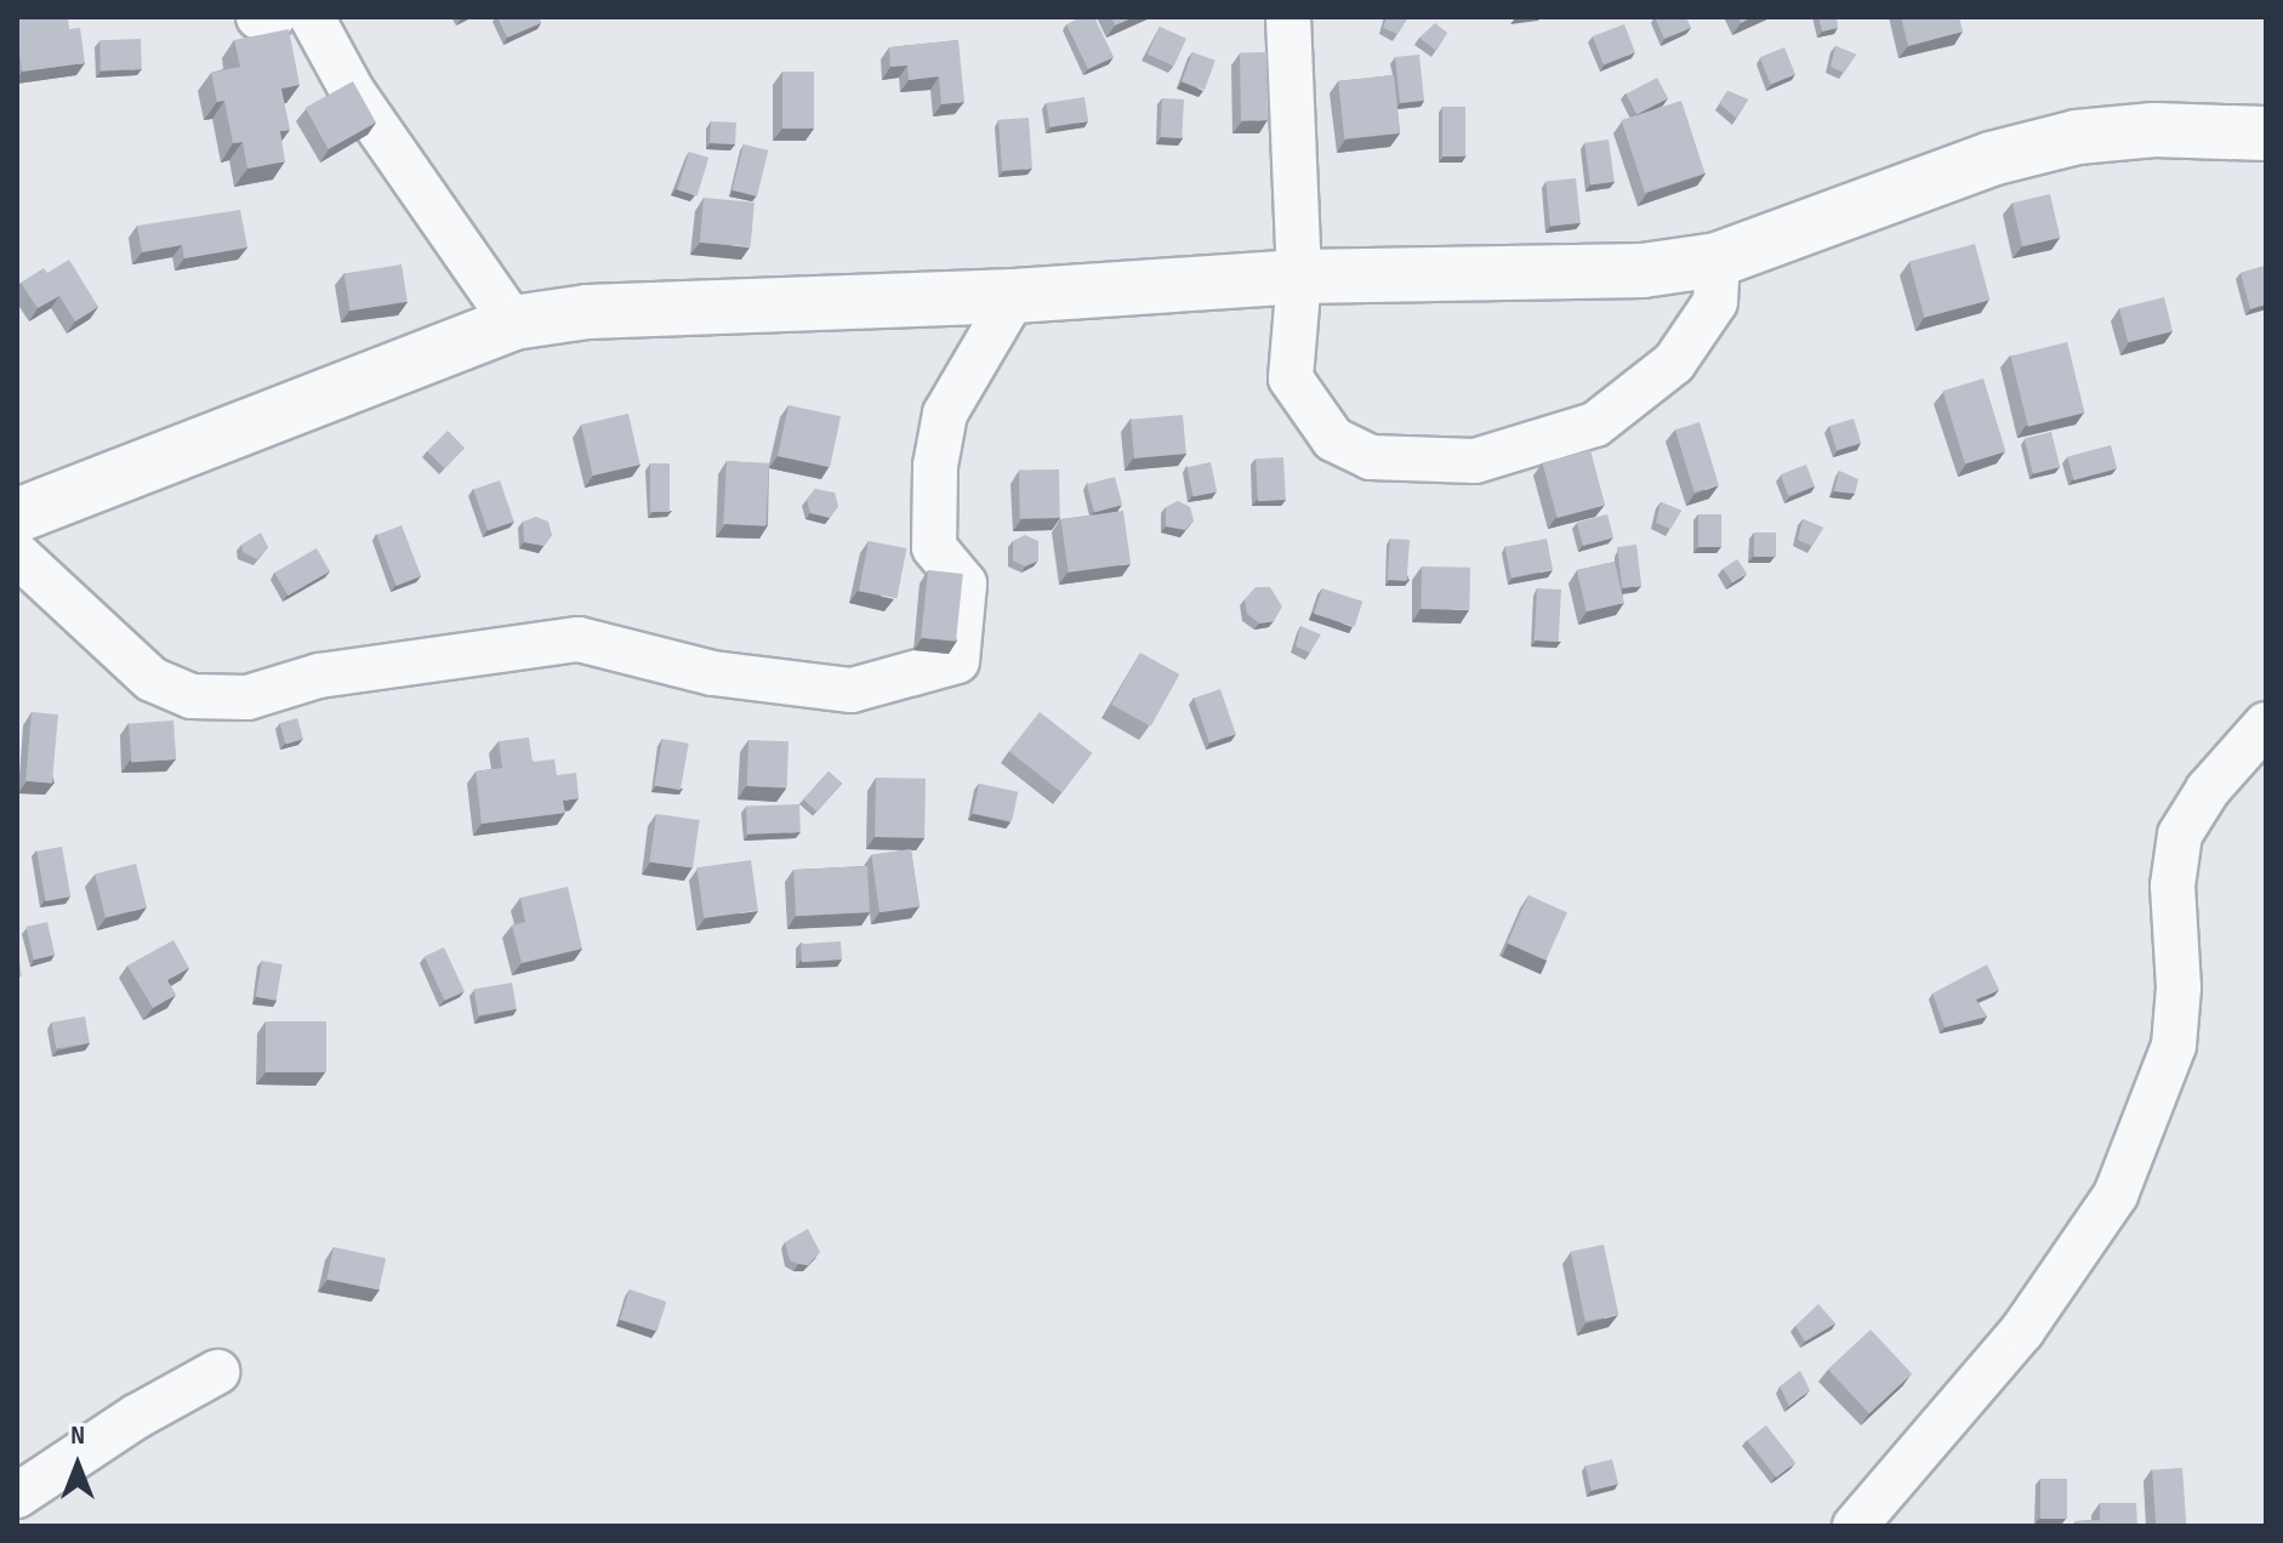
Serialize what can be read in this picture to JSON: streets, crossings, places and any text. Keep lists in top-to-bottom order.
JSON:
{
  "north": "top"
}
